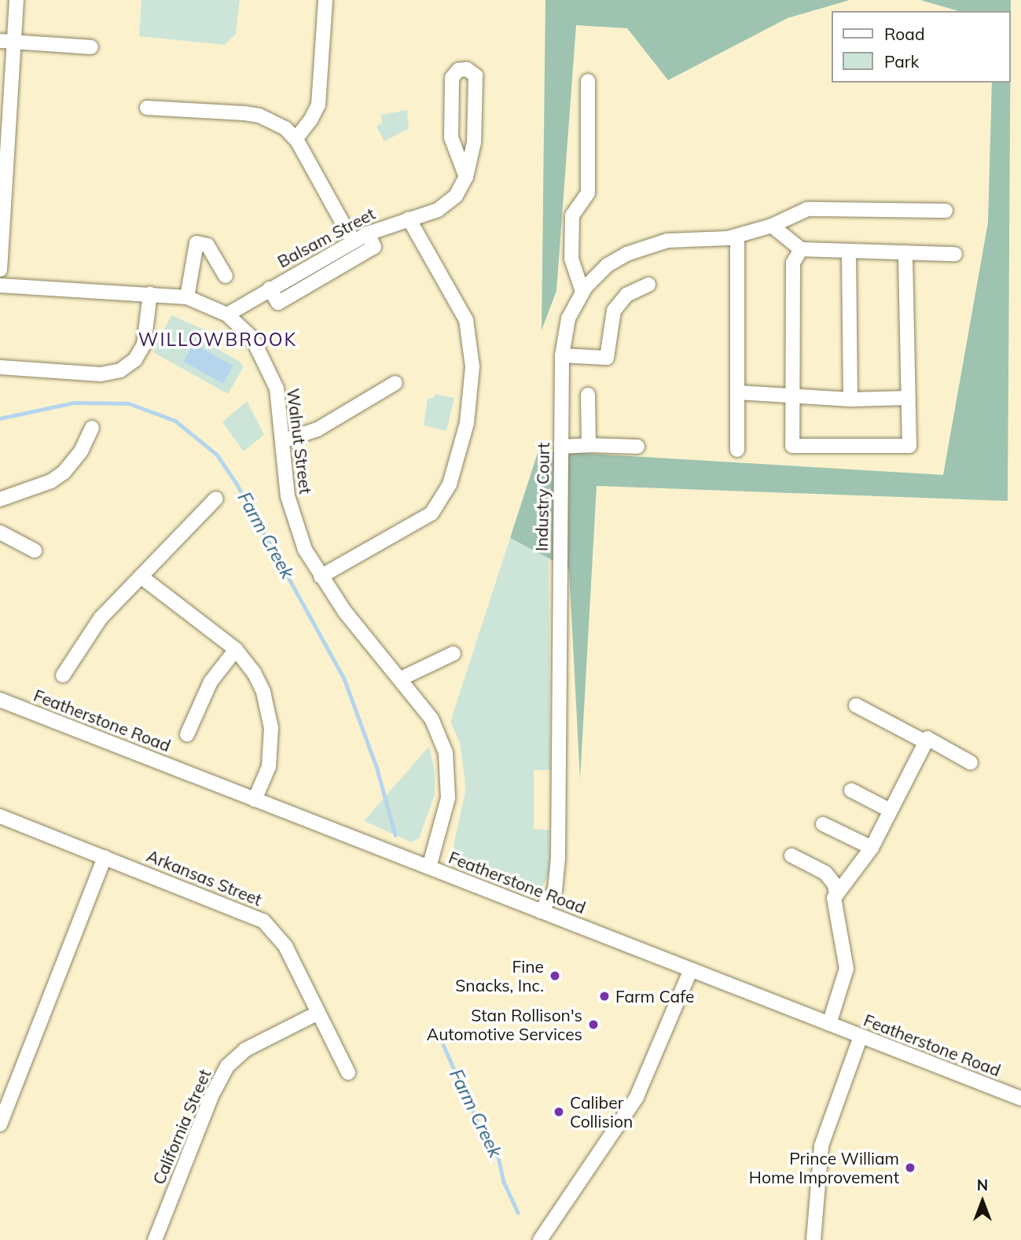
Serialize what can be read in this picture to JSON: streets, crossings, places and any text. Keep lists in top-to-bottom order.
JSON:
{
  "streets": {
    "street": [
      "Balsam Street",
      "Walnut Street",
      "Industry Court",
      "Featherstone Road",
      "Arkansas Street",
      "California Street"
    ]
  },
  "crossings": [
    ["Balsam Street", "Walnut Street"],
    ["Walnut Street", "Featherstone Road"],
    ["Industry Court", "Featherstone Road"],
    ["Arkansas Street", "California Street"]
  ],
  "districts": ["WILLOWBROOK"],
  "water": ["Farm Creek"],
  "places": [
    "Fine Snacks, Inc.",
    "Farm Cafe",
    "Stan Rollison's Automotive Services",
    "Caliber Collision",
    "Prince William Home Improvement"
  ],
  "legend": ["Road", "Park"],
  "north": "top"
}
